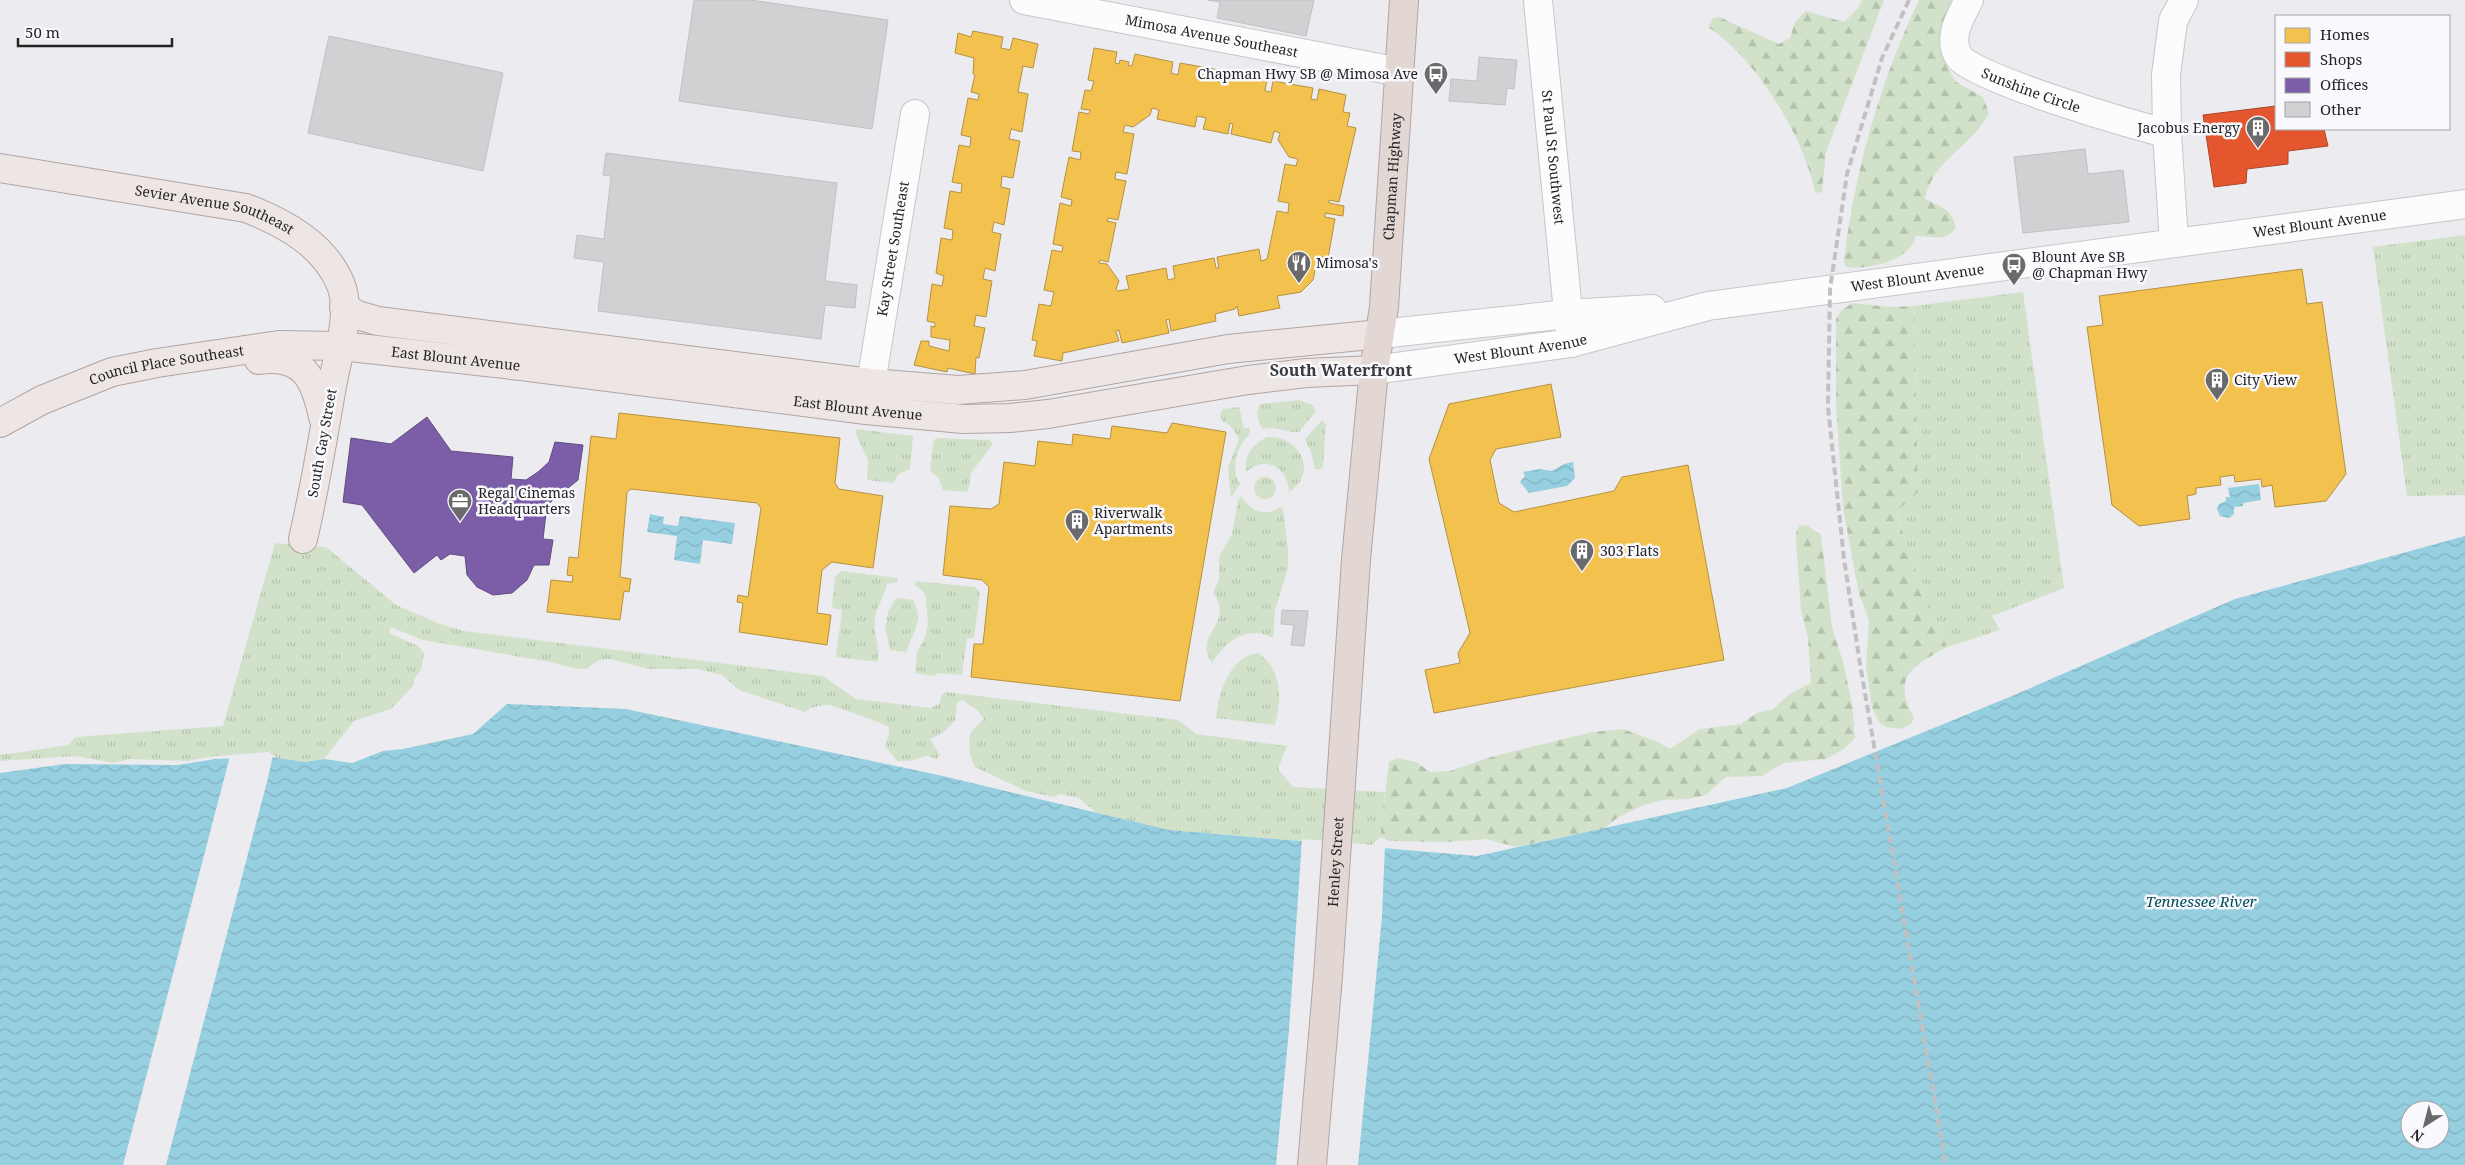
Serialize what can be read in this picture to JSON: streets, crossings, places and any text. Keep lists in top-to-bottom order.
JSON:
{
  "streets": {
    "highway": ["Chapman Highway", "Henley Street"],
    "main road": [
      "Sevier Avenue Southeast",
      "East Blount Avenue",
      "Council Place Southeast",
      "South Gay Street"
    ],
    "street": [
      "Mimosa Avenue Southeast",
      "Sunshine Circle",
      "St Paul St Southwest",
      "West Blount Avenue",
      "Kay Street Southeast"
    ]
  },
  "crossings": [
    ["Mimosa Avenue Southeast", "Chapman Highway"],
    ["St Paul St Southwest", "West Blount Avenue"],
    ["Chapman Highway", "West Blount Avenue"],
    ["Chapman Highway", "East Blount Avenue"],
    ["Chapman Highway", "Henley Street"],
    ["Sevier Avenue Southeast", "East Blount Avenue"],
    ["Sevier Avenue Southeast", "Council Place Southeast"],
    ["Sevier Avenue Southeast", "South Gay Street"],
    ["West Blount Avenue", "East Blount Avenue"],
    ["East Blount Avenue", "Council Place Southeast"],
    ["East Blount Avenue", "South Gay Street"],
    ["Council Place Southeast", "South Gay Street"]
  ],
  "districts": ["South Waterfront"],
  "water": ["Tennessee River"],
  "places": {
    "bus stop": ["Chapman Hwy SB @ Mimosa Ave", "Blount Ave SB @ Chapman Hwy"],
    "building": [
      "Jacobus Energy",
      "City View",
      "Riverwalk Apartments",
      "303 Flats"
    ],
    "restaurant": ["Mimosa's"],
    "office": ["Regal Cinemas Headquarters"]
  },
  "legend": [
    "Homes",
    "Shops",
    "Offices",
    "Other"
  ],
  "scale_bar": "50 m",
  "north": "bottom left"
}
